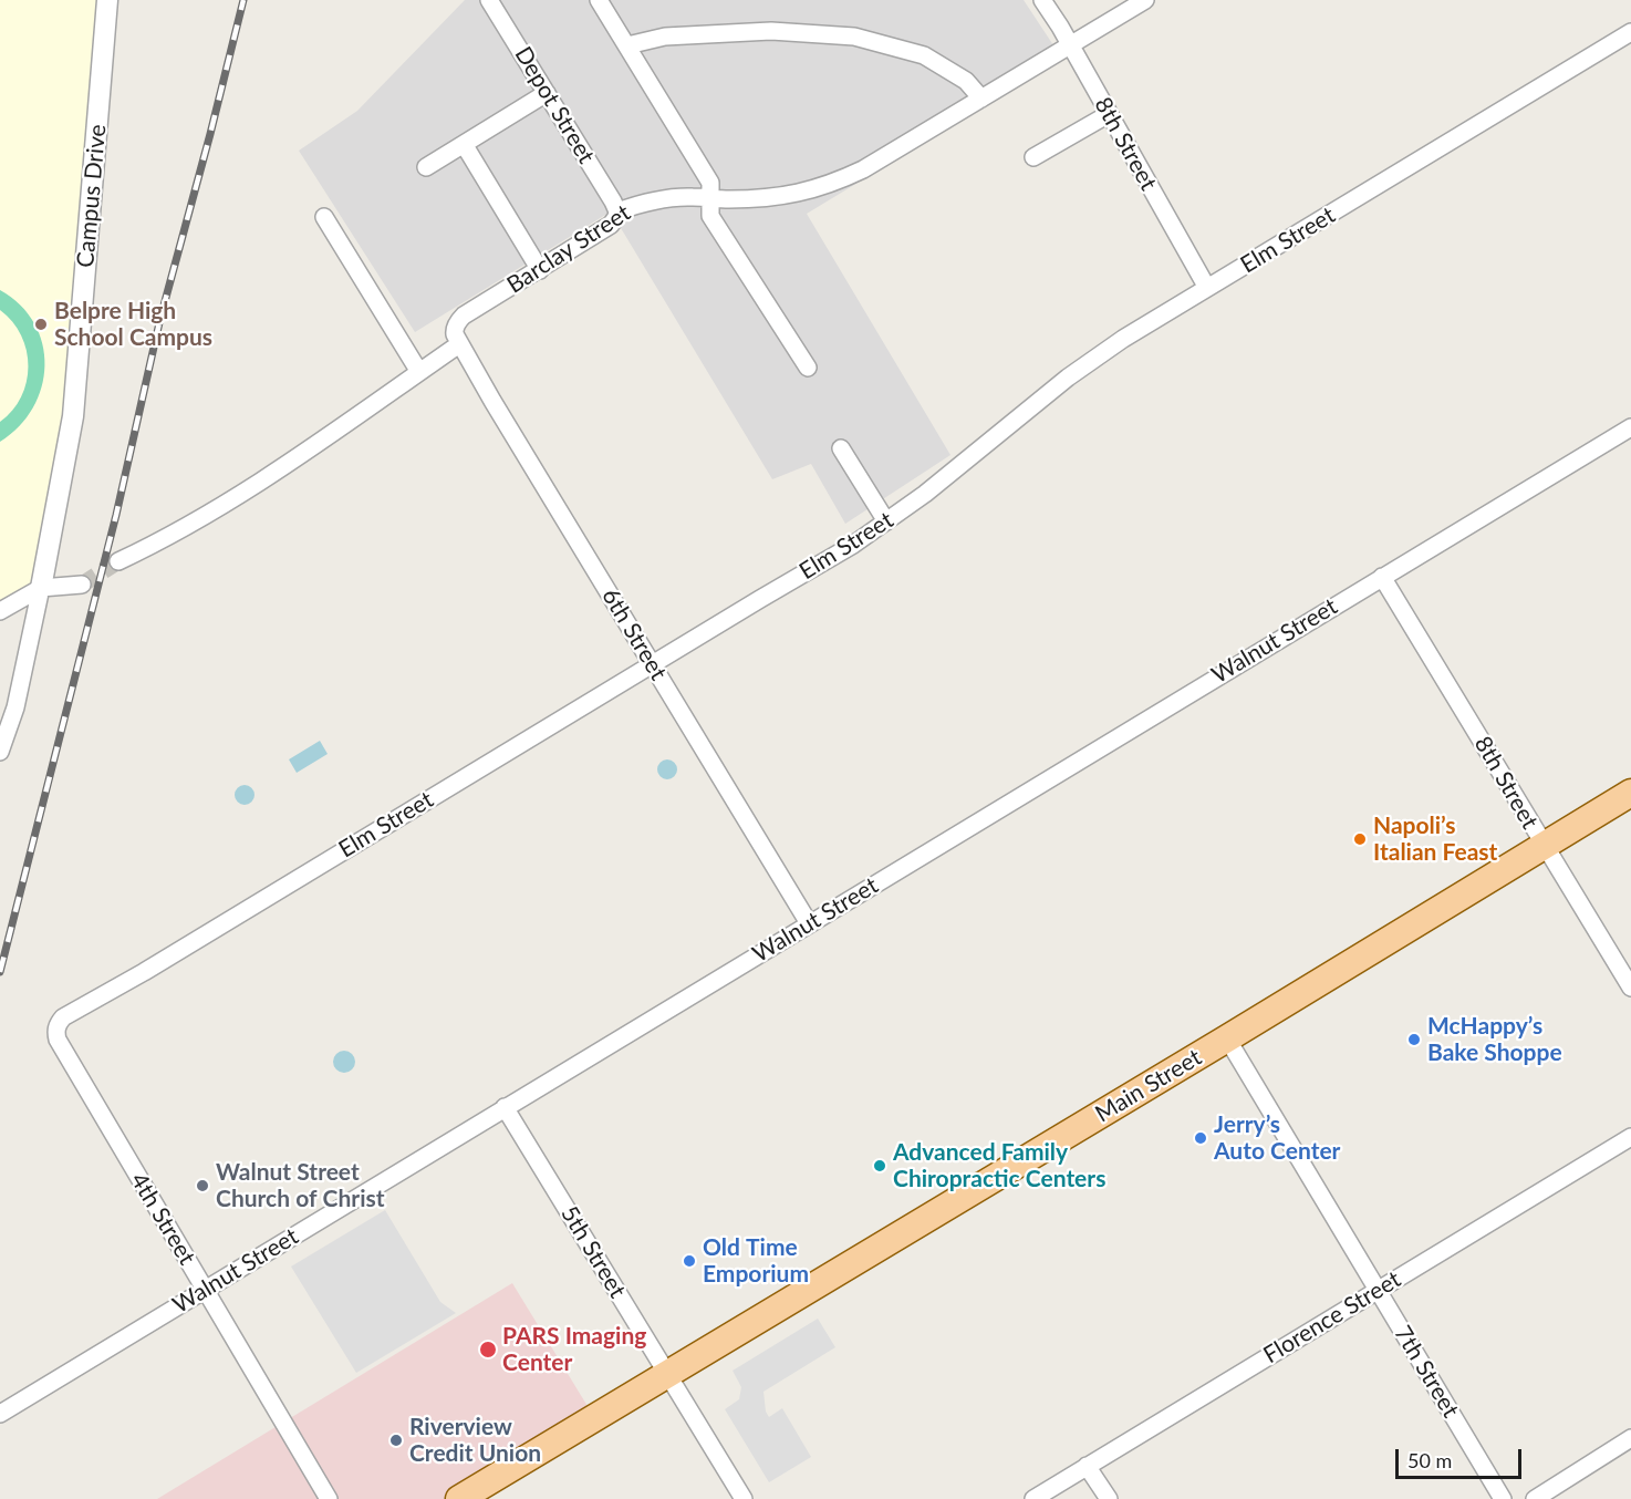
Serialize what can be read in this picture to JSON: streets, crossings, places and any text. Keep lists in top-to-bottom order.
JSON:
{
  "streets": {
    "main road": ["Main Street"],
    "street": [
      "Depot Street",
      "8th Street",
      "Campus Drive",
      "Elm Street",
      "Barclay Street",
      "6th Street",
      "Walnut Street",
      "4th Street",
      "5th Street",
      "Florence Street",
      "7th Street"
    ]
  },
  "crossings": [
    ["Depot Street", "Barclay Street"],
    ["8th Street", "Elm Street"],
    ["8th Street", "Barclay Street"],
    ["8th Street", "Walnut Street"],
    ["8th Street", "Main Street"],
    ["Elm Street", "6th Street"],
    ["Elm Street", "4th Street"],
    ["Barclay Street", "6th Street"],
    ["6th Street", "Walnut Street"],
    ["Walnut Street", "4th Street"],
    ["Walnut Street", "5th Street"],
    ["Main Street", "5th Street"],
    ["Main Street", "7th Street"],
    ["Florence Street", "7th Street"]
  ],
  "places": [
    "Belpre High School Campus",
    "Napoli’s Italian Feast",
    "McHappy’s Bake Shoppe",
    "Jerry’s Auto Center",
    "Advanced Family Chiropractic Centers",
    "Walnut Street Church of Christ",
    "Old Time Emporium",
    "PARS Imaging Center",
    "Riverview Credit Union"
  ],
  "scale_bar": "50 m"
}
